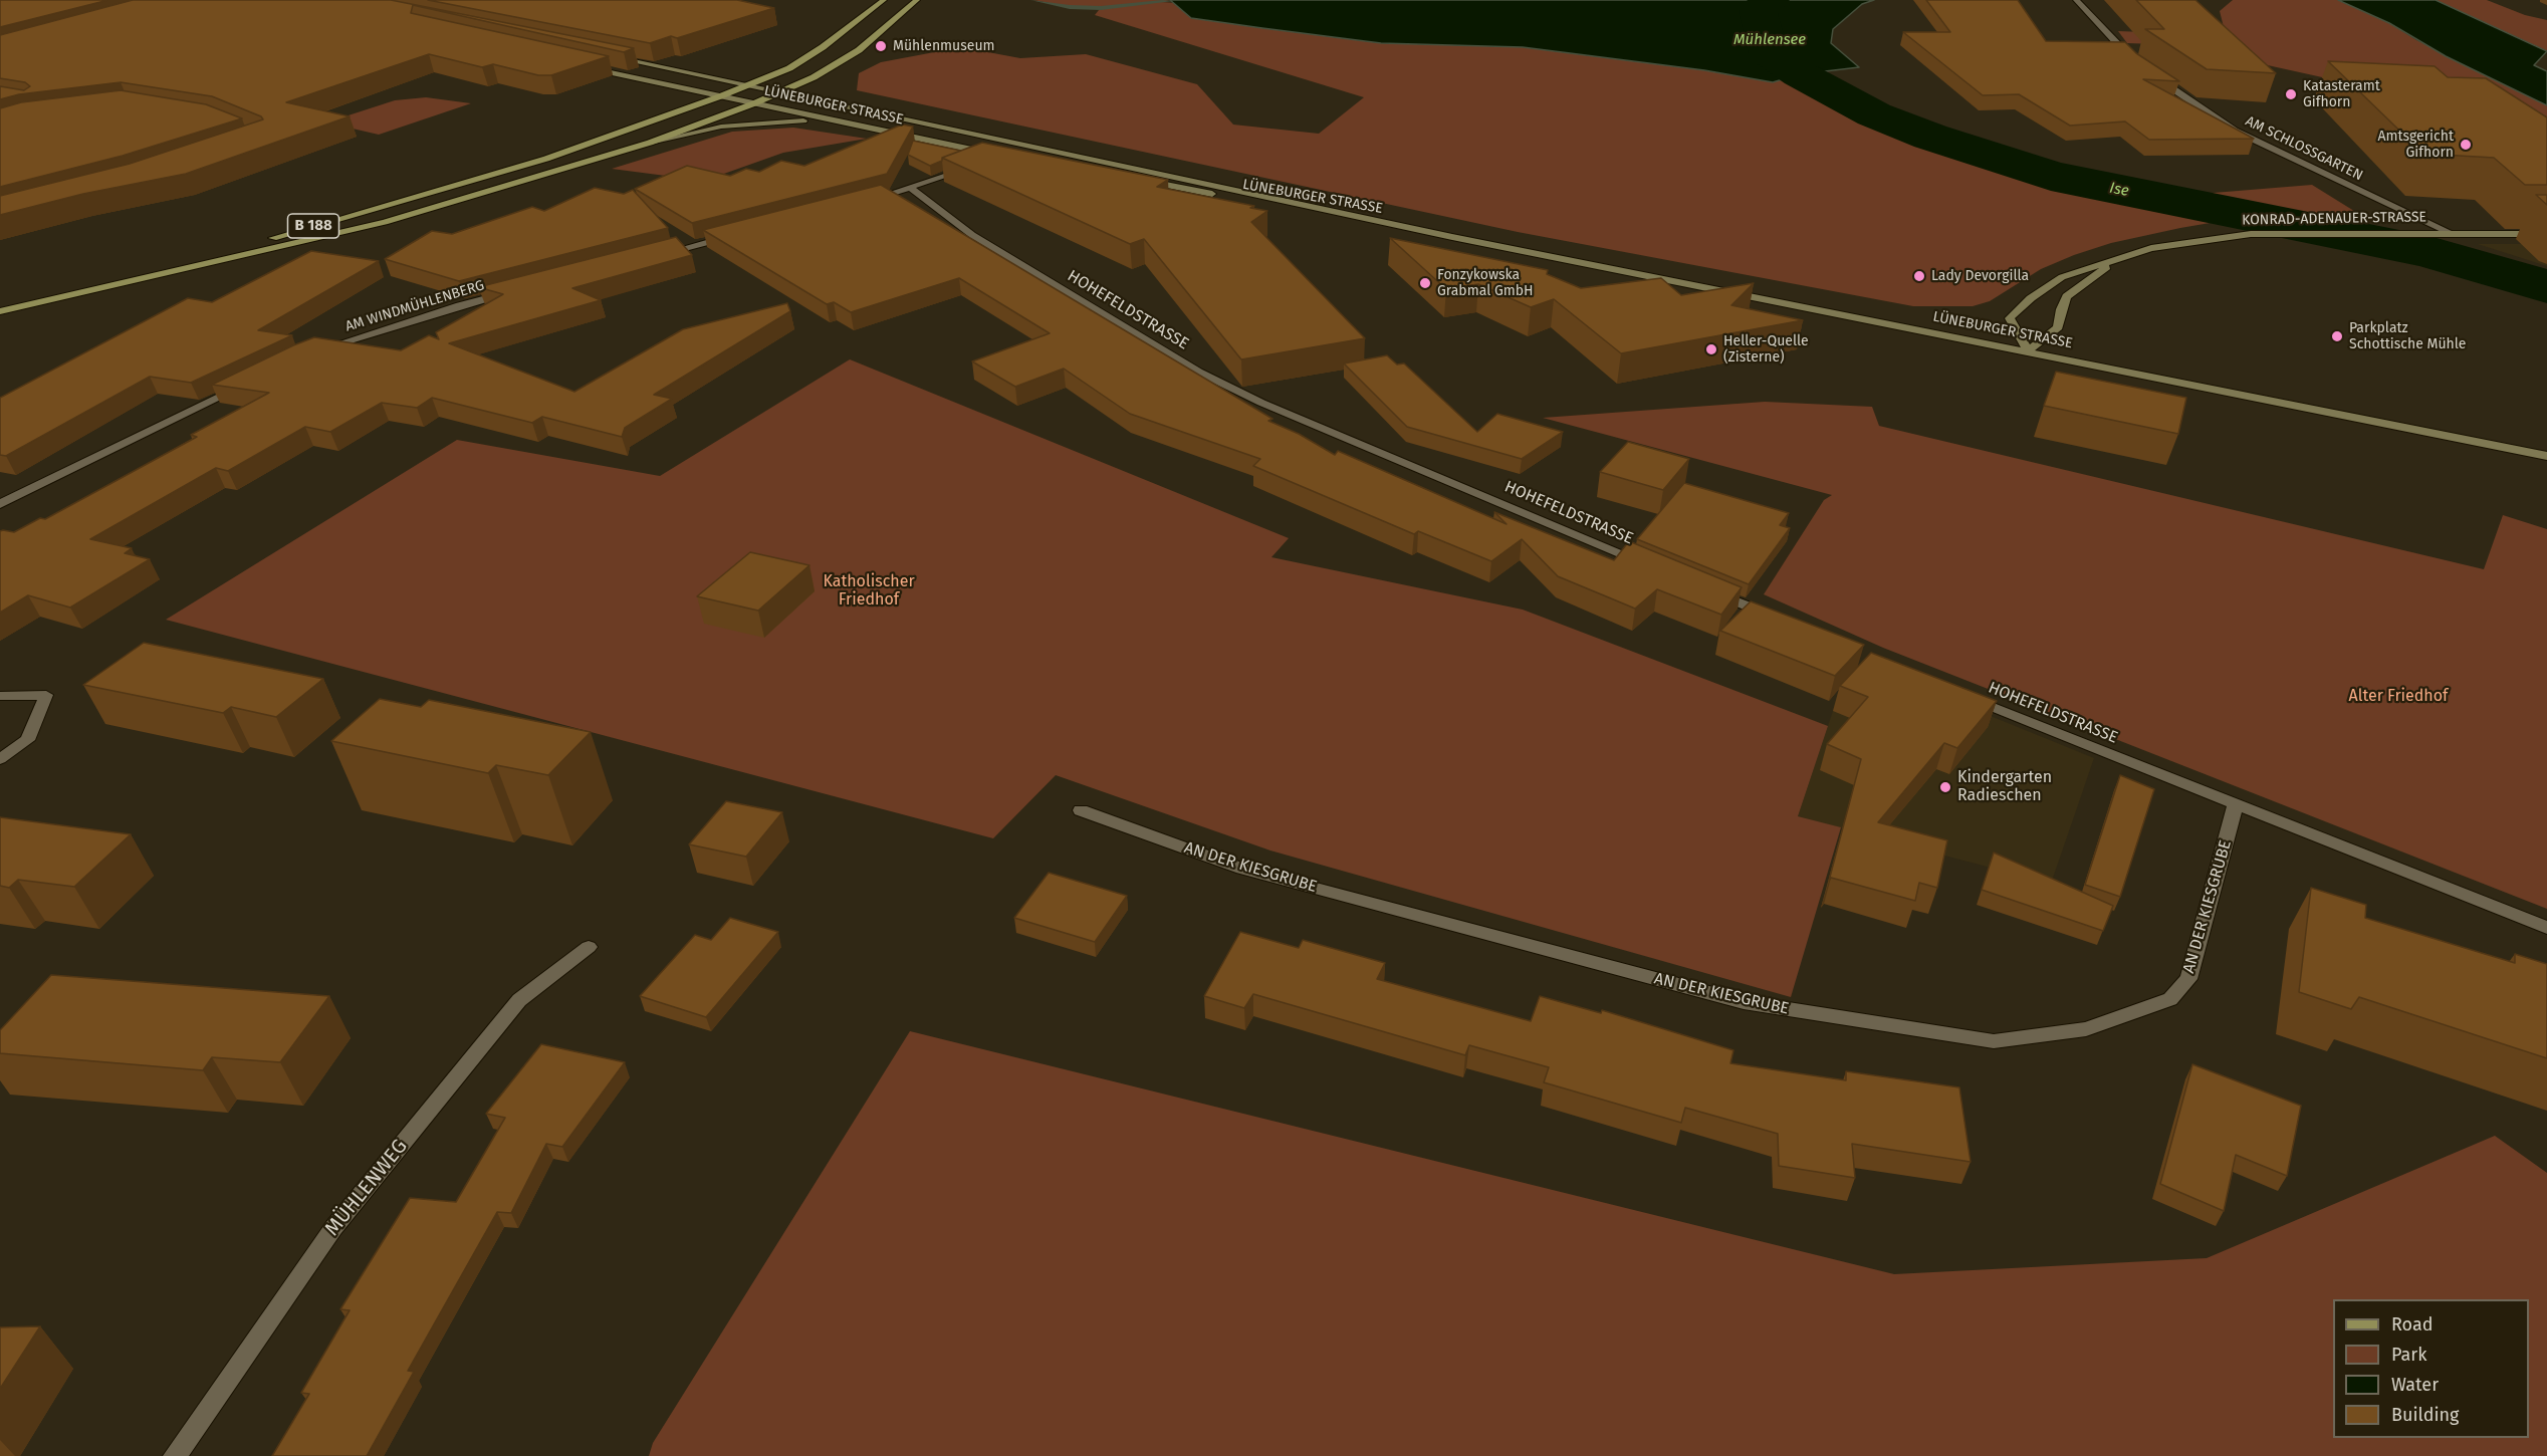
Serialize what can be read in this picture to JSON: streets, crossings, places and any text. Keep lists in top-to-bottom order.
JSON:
{
  "streets": {
    "main road": ["B 188"],
    "street": [
      "LÜNEBURGER STRASSE",
      "AM SCHLOSSGARTEN",
      "KONRAD-ADENAUER-STRASSE",
      "AM WINDMÜHLENBERG",
      "HOHEFELDSTRASSE",
      "AN DER KIESGRUBE",
      "MÜHLENWEG"
    ]
  },
  "crossings": [
    ["LÜNEBURGER STRASSE", "KONRAD-ADENAUER-STRASSE"],
    ["LÜNEBURGER STRASSE", "B 188"],
    ["LÜNEBURGER STRASSE", "HOHEFELDSTRASSE"],
    ["AM SCHLOSSGARTEN", "KONRAD-ADENAUER-STRASSE"],
    ["HOHEFELDSTRASSE", "AN DER KIESGRUBE"]
  ],
  "water": ["Mühlensee", "Ise"],
  "parks": ["Katholischer Friedhof", "Alter Friedhof"],
  "places": [
    "Mühlenmuseum",
    "Katasteramt Gifhorn",
    "Amtsgericht Gifhorn",
    "Lady Devorgilla",
    "Fonzykowska Grabmal GmbH",
    "Parkplatz Schottische Mühle",
    "Heller-Quelle (Zisterne)",
    "Kindergarten Radieschen"
  ],
  "legend": [
    "Road",
    "Park",
    "Water",
    "Building"
  ]
}
